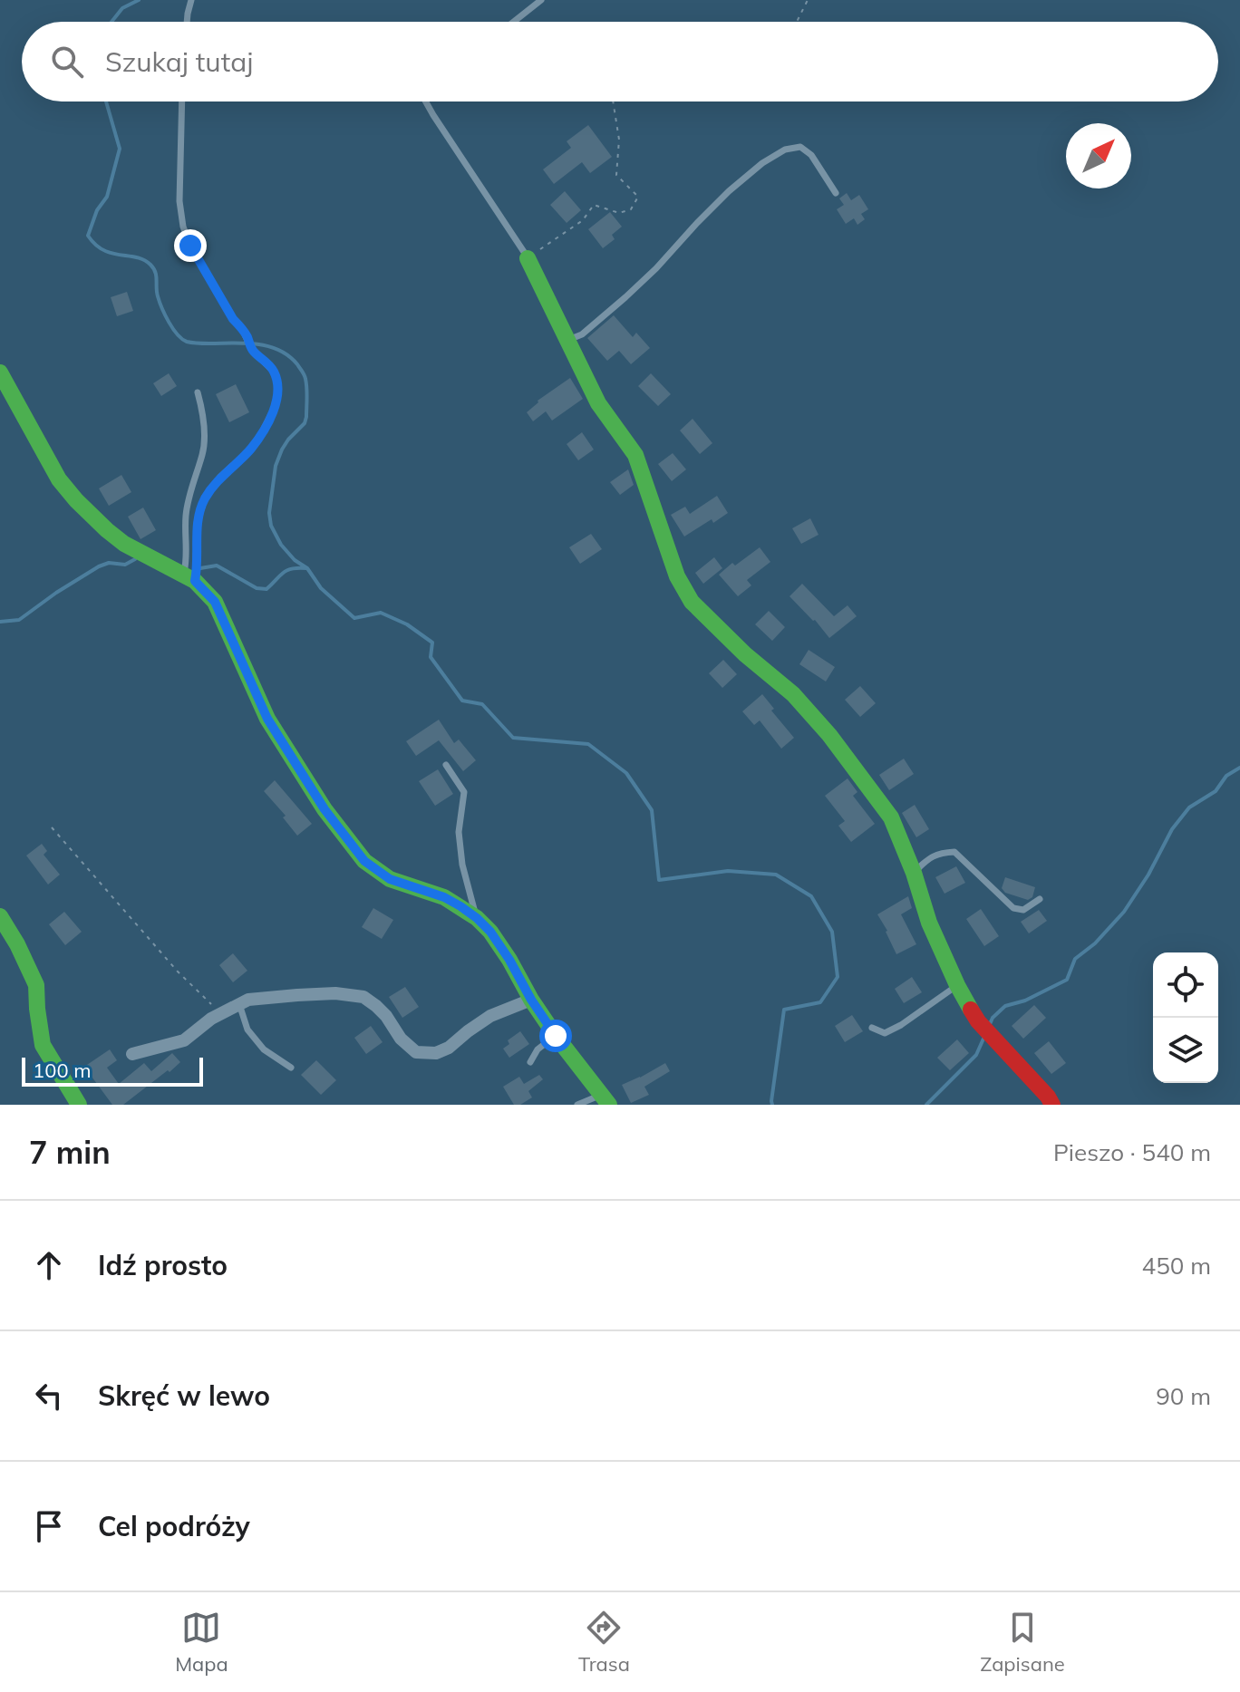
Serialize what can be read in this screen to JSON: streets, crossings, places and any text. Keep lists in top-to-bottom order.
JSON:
{
  "scale_bar": "100 m",
  "north": "top right",
  "page": {
    "search": "Szukaj tutaj",
    "scale": "100 m",
    "heading": ["7 min", "Pieszo · 540 m"],
    "list": [
      ["Idź prosto", "450 m"],
      ["Skręć w lewo", "90 m"],
      "Cel podróży"
    ],
    "nav": ["Mapa", "Trasa", "Zapisane"]
  }
}
